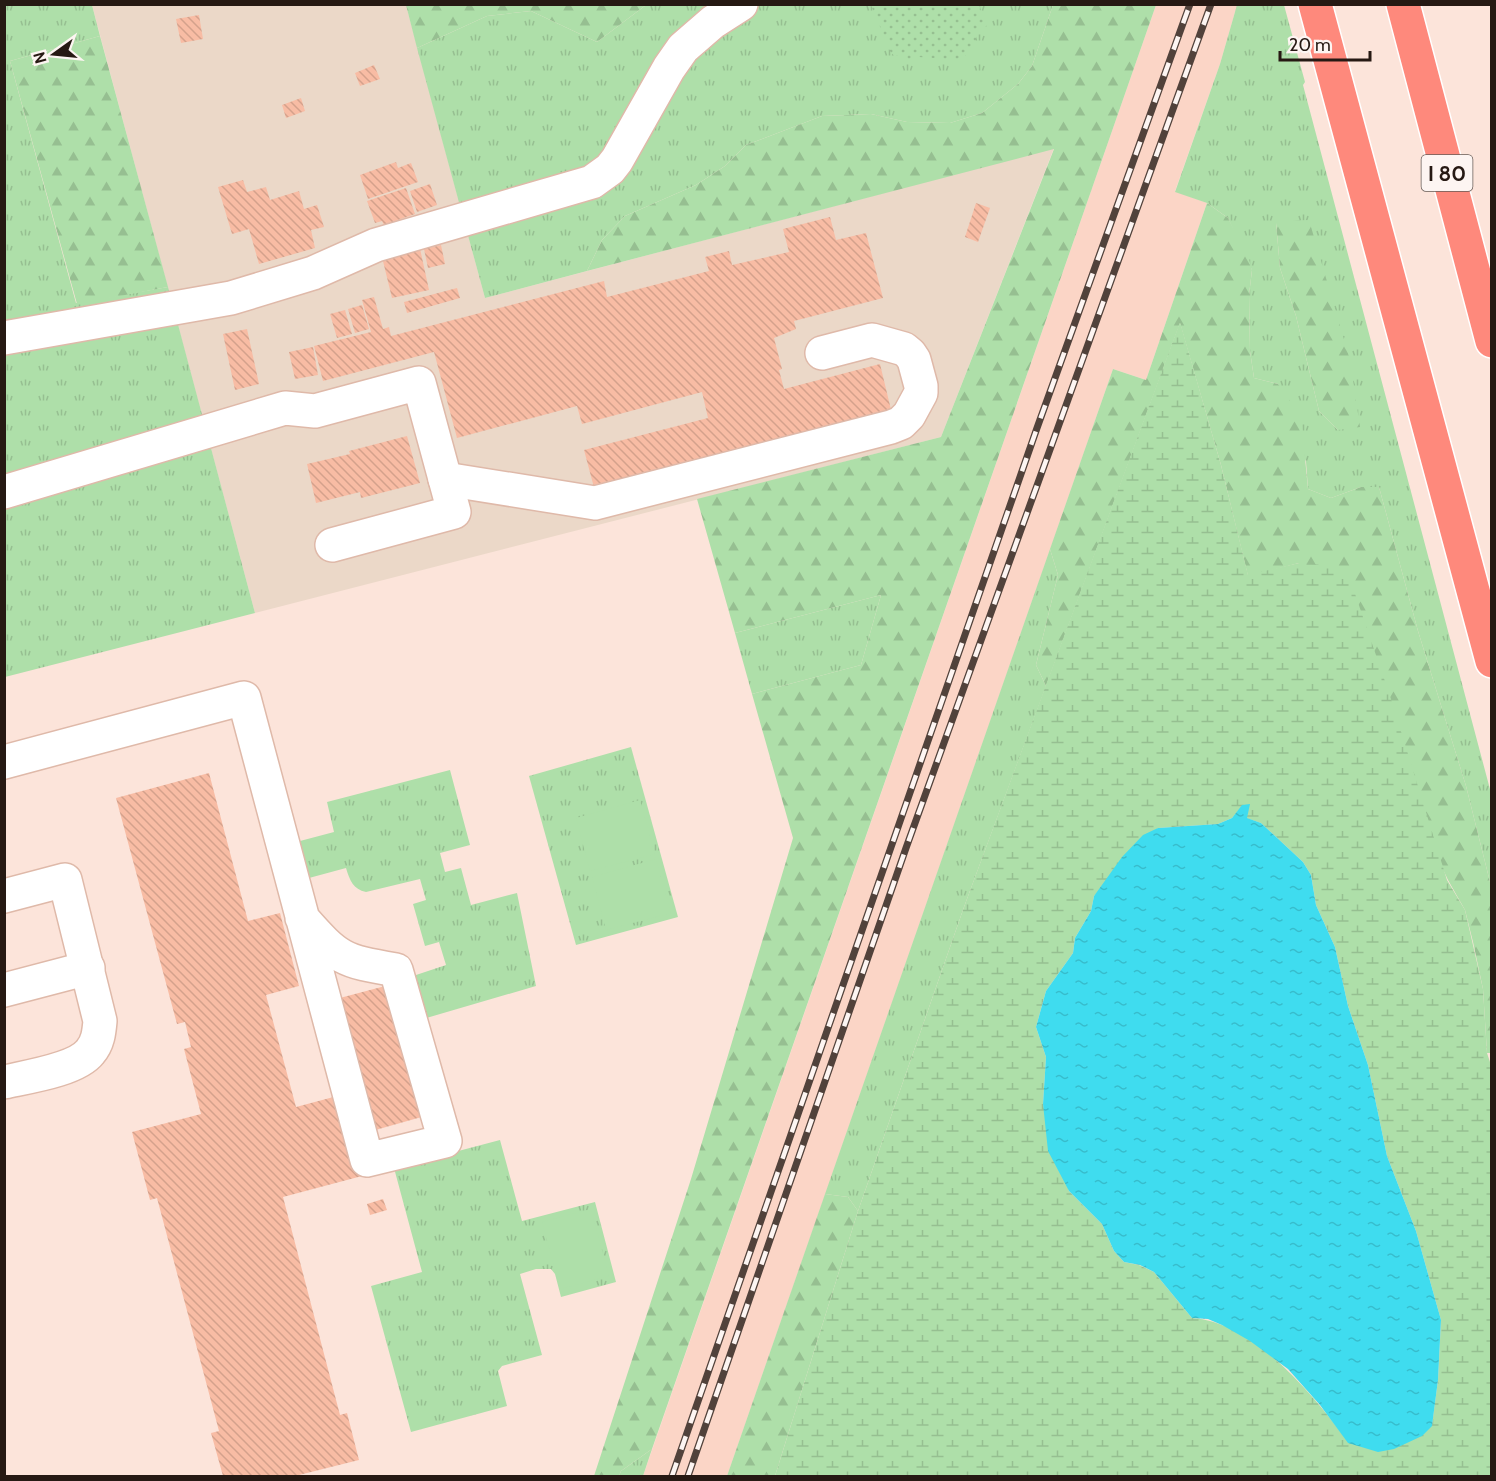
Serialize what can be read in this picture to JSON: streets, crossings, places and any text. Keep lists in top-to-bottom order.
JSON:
{
  "streets": {
    "highway": ["I 80"]
  },
  "scale_bar": "20 m",
  "north": "left"
}
